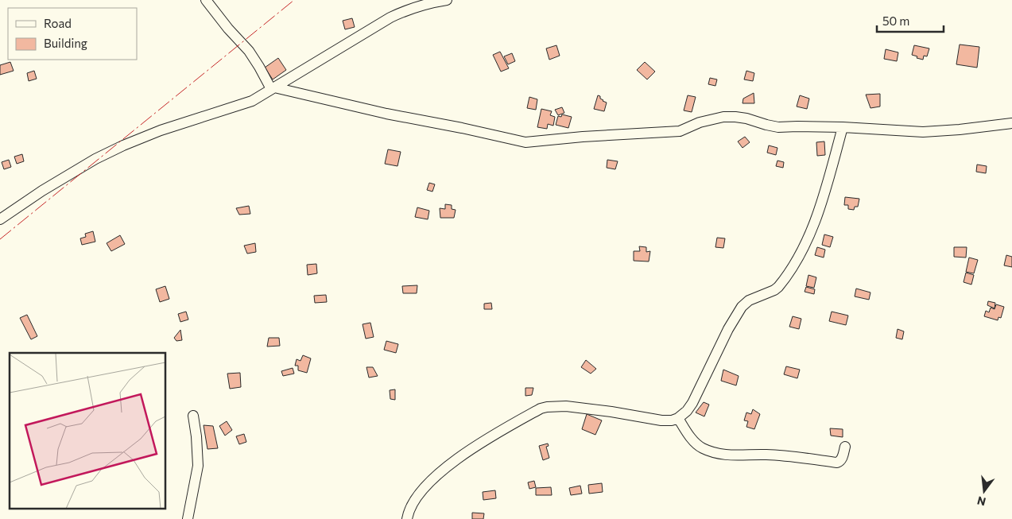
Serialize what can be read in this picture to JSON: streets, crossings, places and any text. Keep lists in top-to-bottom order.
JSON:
{
  "legend": ["Road", "Building"],
  "scale_bar": "50 m",
  "north": "bottom"
}
